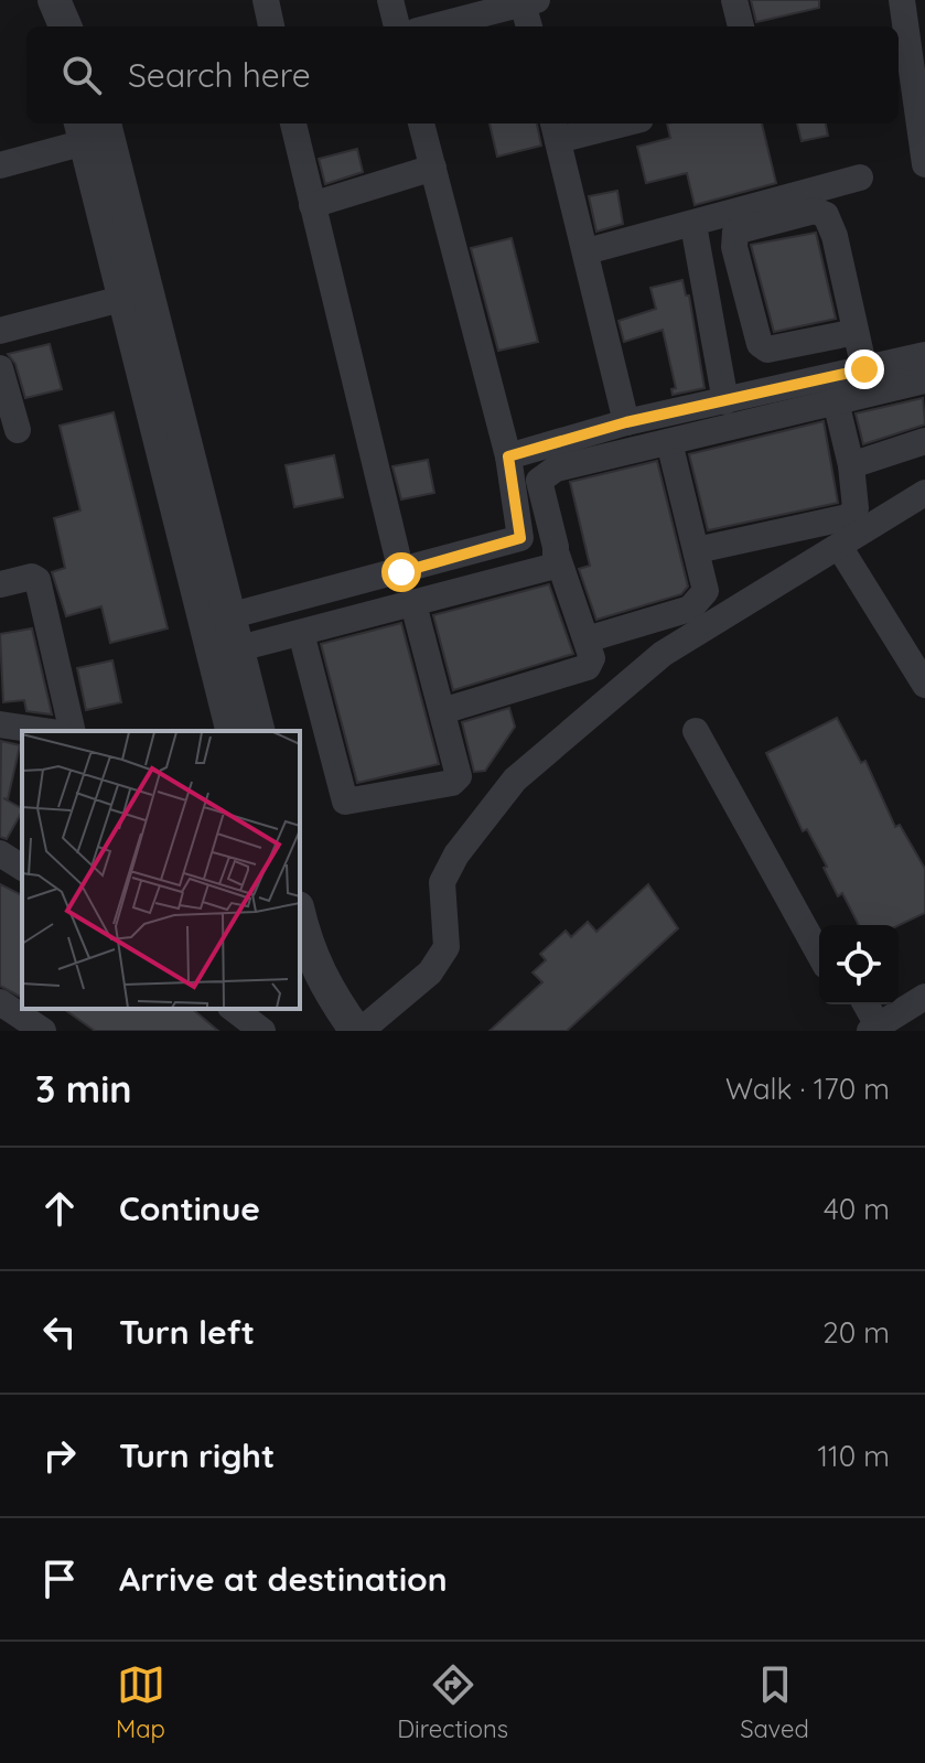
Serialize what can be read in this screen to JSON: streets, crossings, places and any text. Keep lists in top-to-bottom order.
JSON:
{
  "page": {
    "search": "Search here",
    "heading": ["3 min", "Walk · 170 m"],
    "list": [
      ["Continue", "40 m"],
      ["Turn left", "20 m"],
      ["Turn right", "110 m"],
      "Arrive at destination"
    ],
    "nav": ["Map", "Directions", "Saved"]
  }
}
